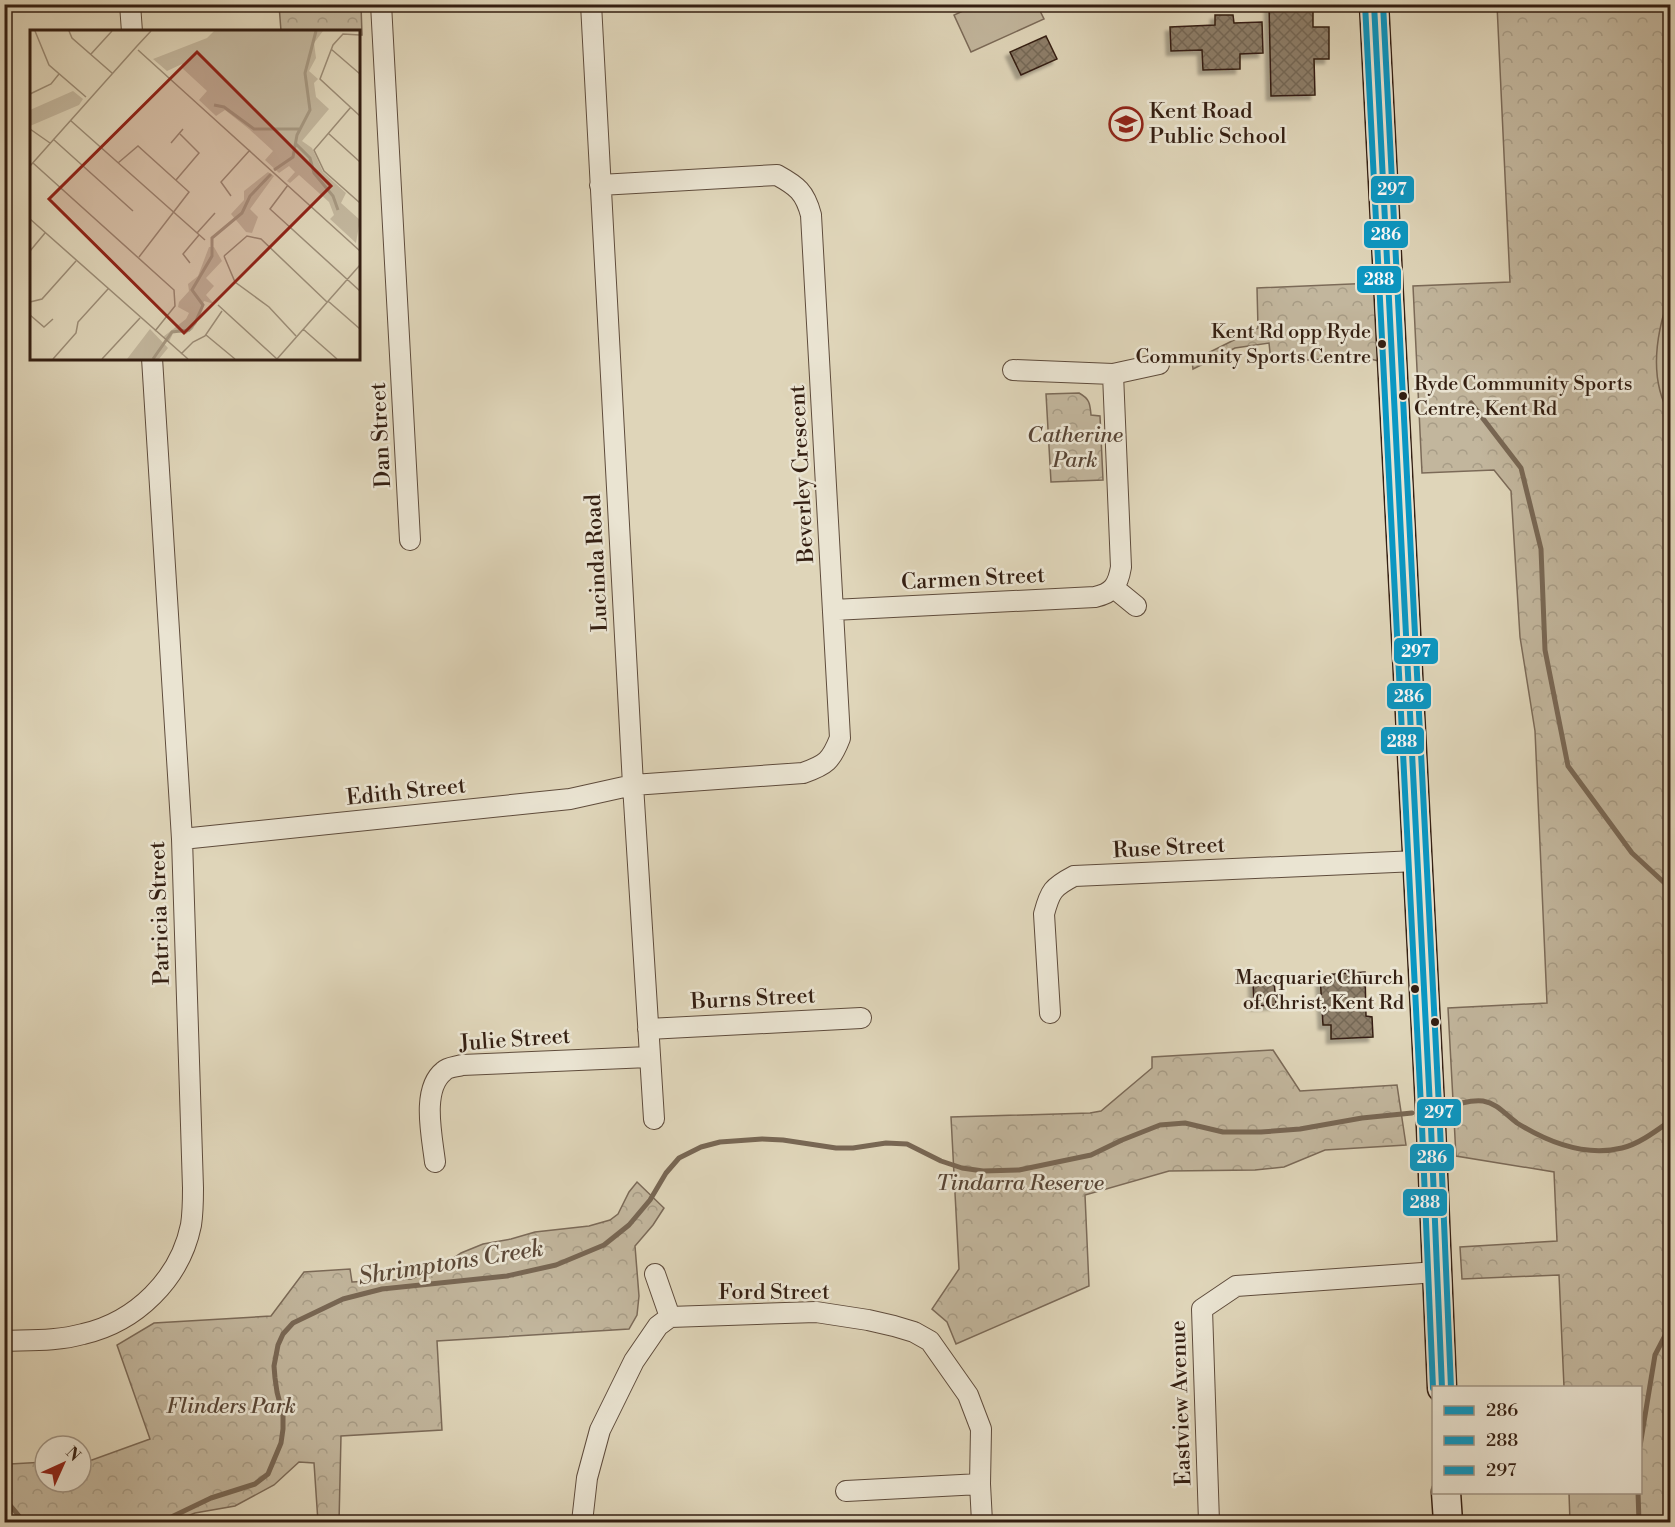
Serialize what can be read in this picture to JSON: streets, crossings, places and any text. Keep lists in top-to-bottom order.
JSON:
{
  "streets": {
    "street": [
      "Dan Street",
      "Beverley Crescent",
      "Lucinda Road",
      "Carmen Street",
      "Edith Street",
      "Ruse Street",
      "Patricia Street",
      "Burns Street",
      "Julie Street",
      "Ford Street",
      "Eastview Avenue"
    ]
  },
  "crossings": [
    ["Beverley Crescent", "Lucinda Road"],
    ["Beverley Crescent", "Carmen Street"],
    ["Beverley Crescent", "Edith Street"],
    ["Lucinda Road", "Edith Street"],
    ["Lucinda Road", "Burns Street"],
    ["Lucinda Road", "Julie Street"],
    ["Edith Street", "Patricia Street"]
  ],
  "water": ["Shrimptons Creek"],
  "parks": ["Catherine Park", "Tindarra Reserve", "Flinders Park"],
  "places": {
    "school or university": ["Kent Road Public School"],
    "other": ["Kent Rd opp Ryde Community Sports Centre", "Ryde Community Sports Centre, Kent Rd", "Macquarie Church of Christ, Kent Rd"]
  },
  "lines": ["transit line 286", "transit line 288", "transit line 297"],
  "legend": ["286", "288", "297"],
  "north": "top right"
}
